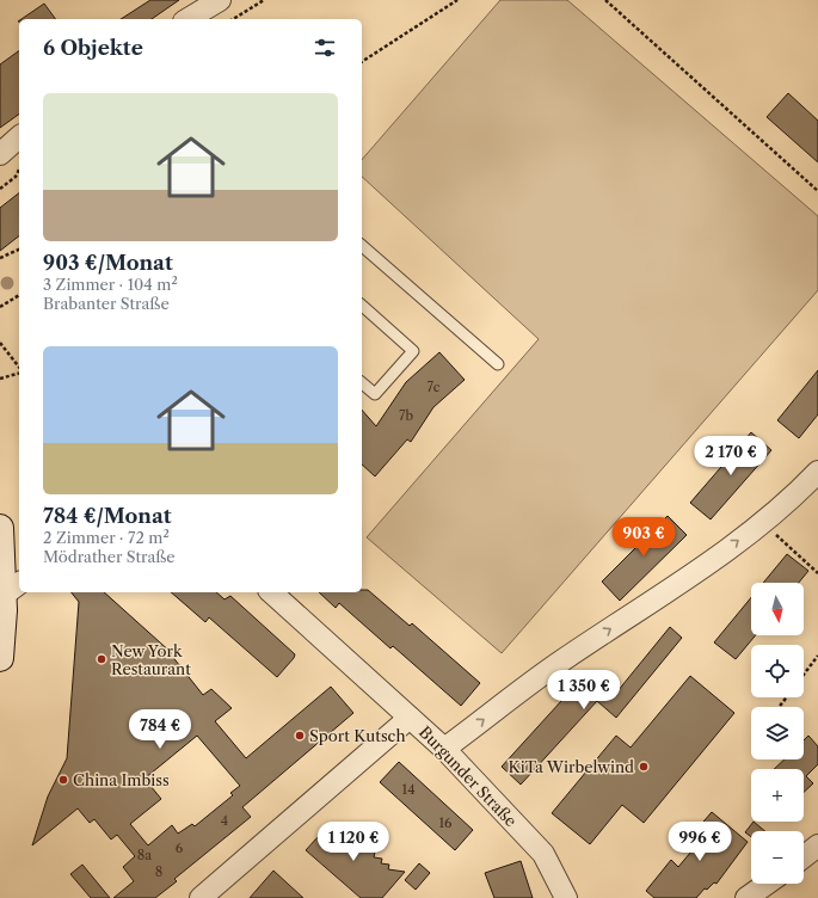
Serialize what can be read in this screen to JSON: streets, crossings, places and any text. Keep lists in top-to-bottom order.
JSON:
{
  "streets": {
    "street": ["Burgunder Straße"]
  },
  "places": [
    "New York Restaurant",
    "Sport Kutsch",
    "KiTa Wirbelwind",
    "China Imbiss"
  ],
  "house_numbers": [
    "7c",
    "7b",
    "14",
    "4",
    "16",
    "6",
    "8a",
    "8"
  ],
  "north": "bottom",
  "page": {
    "heading": "6 Objekte",
    "list": [
      {
        "name": "903 €/Monat",
        "note": "3 Zimmer · 104 m² · Brabanter Straße"
      },
      {
        "name": "784 €/Monat",
        "note": "2 Zimmer · 72 m² · Mödrather Straße"
      }
    ],
    "price": [
      "2 170 €",
      "903 €",
      "1 350 €",
      "784 €",
      "1 120 €",
      "996 €"
    ],
    "map_buttons": ["+", "−"]
  }
}
